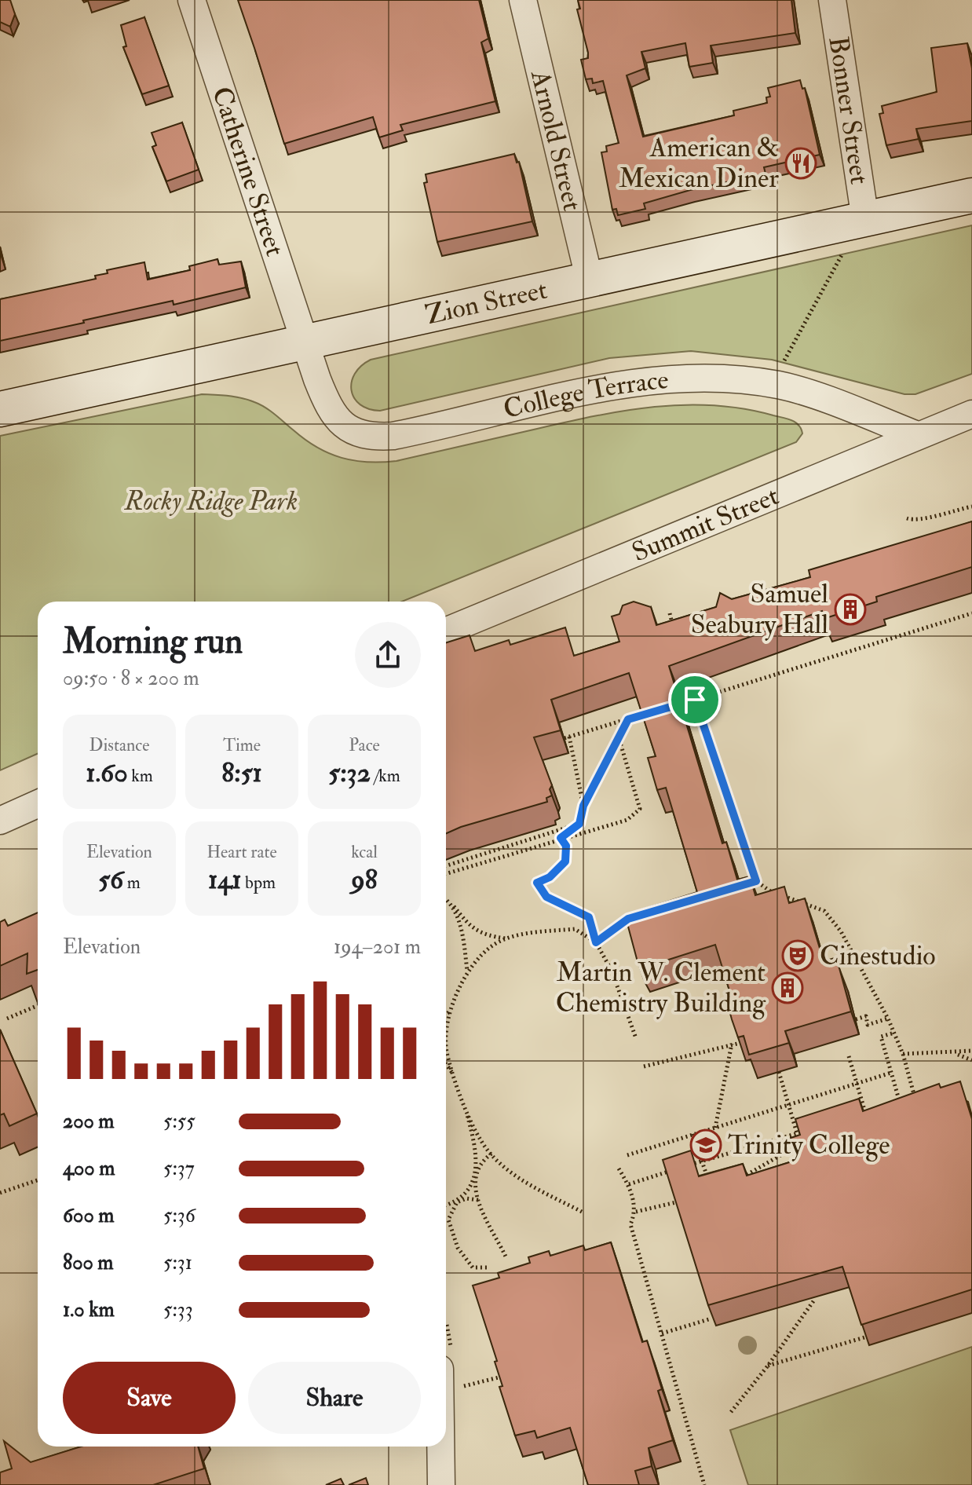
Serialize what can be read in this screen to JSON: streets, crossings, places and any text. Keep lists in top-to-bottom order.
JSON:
{
  "streets": {
    "main road": ["Zion Street"],
    "street": [
      "Bonner Street",
      "Arnold Street",
      "Catherine Street",
      "College Terrace",
      "Summit Street"
    ]
  },
  "crossings": [
    ["Bonner Street", "Zion Street"],
    ["Arnold Street", "Zion Street"],
    ["Catherine Street", "Zion Street"],
    ["Catherine Street", "College Terrace"],
    ["Zion Street", "College Terrace"],
    ["College Terrace", "Summit Street"]
  ],
  "parks": ["Rocky Ridge Park"],
  "places": {
    "restaurant": ["American & Mexican Diner"],
    "building": ["Samuel Seabury Hall", "Martin W. Clement Chemistry Building"],
    "theatre": ["Cinestudio"],
    "school or university": ["Trinity College"]
  },
  "page": {
    "heading": ["Morning run", "09:50 · 8 × 200 m"],
    "stats": [
      ["Distance", "1.60 km"],
      ["Time", "8:51"],
      ["Pace", "5:32 /km"],
      ["Elevation", "56 m"],
      ["Heart rate", "141 bpm"],
      ["kcal", "98"]
    ],
    "chart": ["Elevation", "194–201 m"],
    "list": [
      {
        "name": "200 m",
        "note": "5:55"
      },
      {
        "name": "400 m",
        "note": "5:37"
      },
      {
        "name": "600 m",
        "note": "5:36"
      },
      {
        "name": "800 m",
        "note": "5:31"
      },
      {
        "name": "1.0 km",
        "note": "5:33"
      }
    ],
    "buttons": ["Save", "Share"]
  }
}
